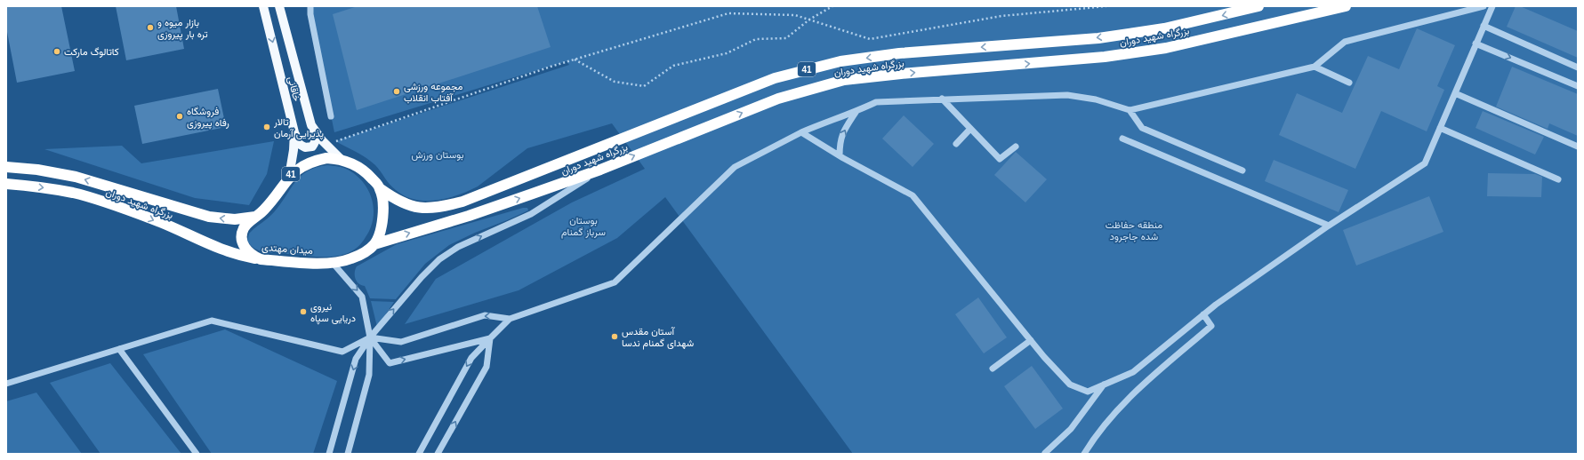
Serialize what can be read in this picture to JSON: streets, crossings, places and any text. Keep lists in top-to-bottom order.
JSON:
{
  "streets": {
    "highway": ["بزرگراه شهید دوران", "41", "میدان مهتدی"],
    "main road": ["خاقانی"]
  },
  "crossings": [
    ["بزرگراه شهید دوران", "خاقانی"],
    ["بزرگراه شهید دوران", "میدان مهتدی"],
    ["خاقانی", "میدان مهتدی"]
  ],
  "parks": ["بوستان ورزش", "بوستان سرباز گمنام", "منطقه حفاظت شده جاجرود"],
  "places": [
    "بازار میوه و تره بار پیروزی",
    "کاتالوگ مارکت",
    "مجموعه ورزشی آفتاب انقلاب",
    "فروشگاه رفاه پیروزی",
    "تالار پذیرایی آرمان",
    "نیروی دریایی سپاه",
    "آستان مقدس شهدای گمنام ندسا"
  ]
}
